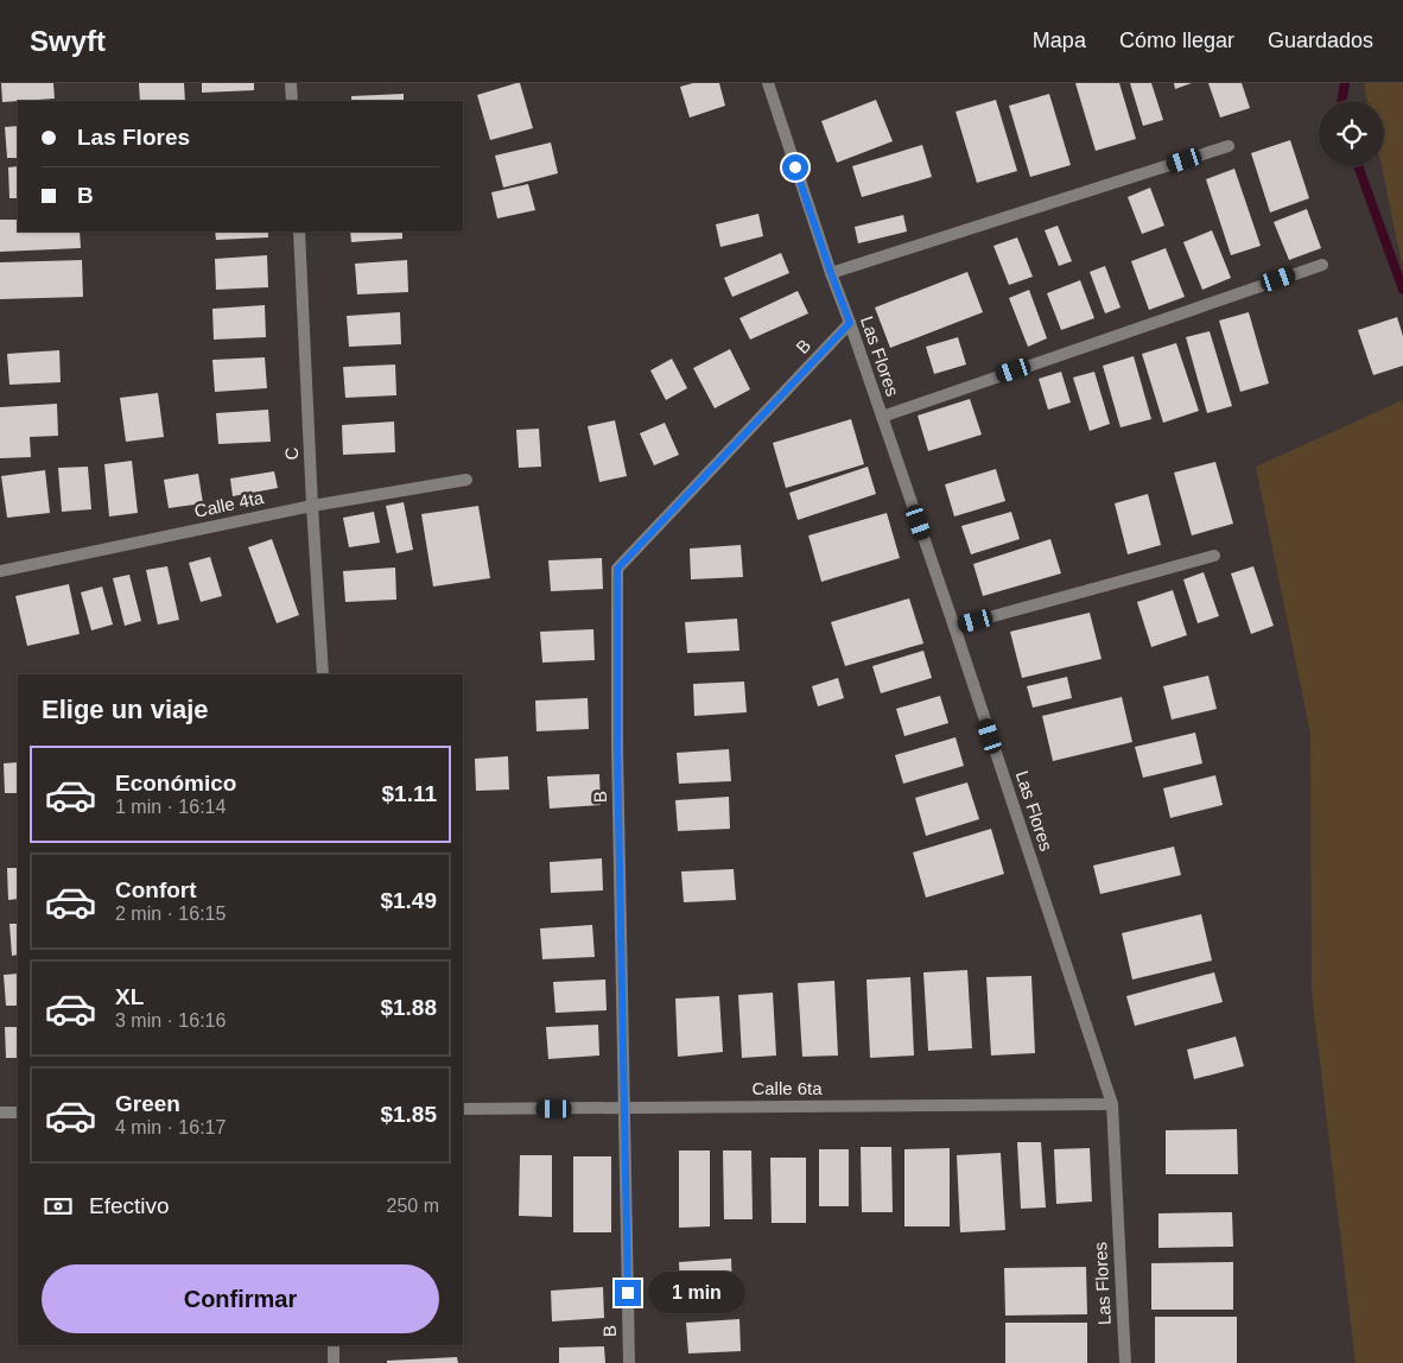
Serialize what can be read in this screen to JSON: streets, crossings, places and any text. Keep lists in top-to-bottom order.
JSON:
{
  "streets": {
    "street": [
      "B",
      "Las Flores",
      "C",
      "Calle 4ta",
      "Calle 6ta"
    ]
  },
  "crossings": [
    ["B", "Las Flores"],
    ["B", "Calle 6ta"],
    ["Las Flores", "Calle 6ta"],
    ["C", "Calle 4ta"]
  ],
  "page": {
    "header": "Swyft",
    "nav": ["Mapa", "Cómo llegar", "Guardados"],
    "banner": ["Las Flores", "B"],
    "heading": "Elige un viaje",
    "list": [
      {
        "name": "Económico",
        "note": "1 min · 16:14",
        "value": "$1.11"
      },
      {
        "name": "Confort",
        "note": "2 min · 16:15",
        "value": "$1.49"
      },
      {
        "name": "XL",
        "note": "3 min · 16:16",
        "value": "$1.88"
      },
      {
        "name": "Green",
        "note": "4 min · 16:17",
        "value": "$1.85"
      }
    ],
    "pay": ["Efectivo", "250 m"],
    "buttons": "Confirmar",
    "bubble": "1 min"
  }
}
